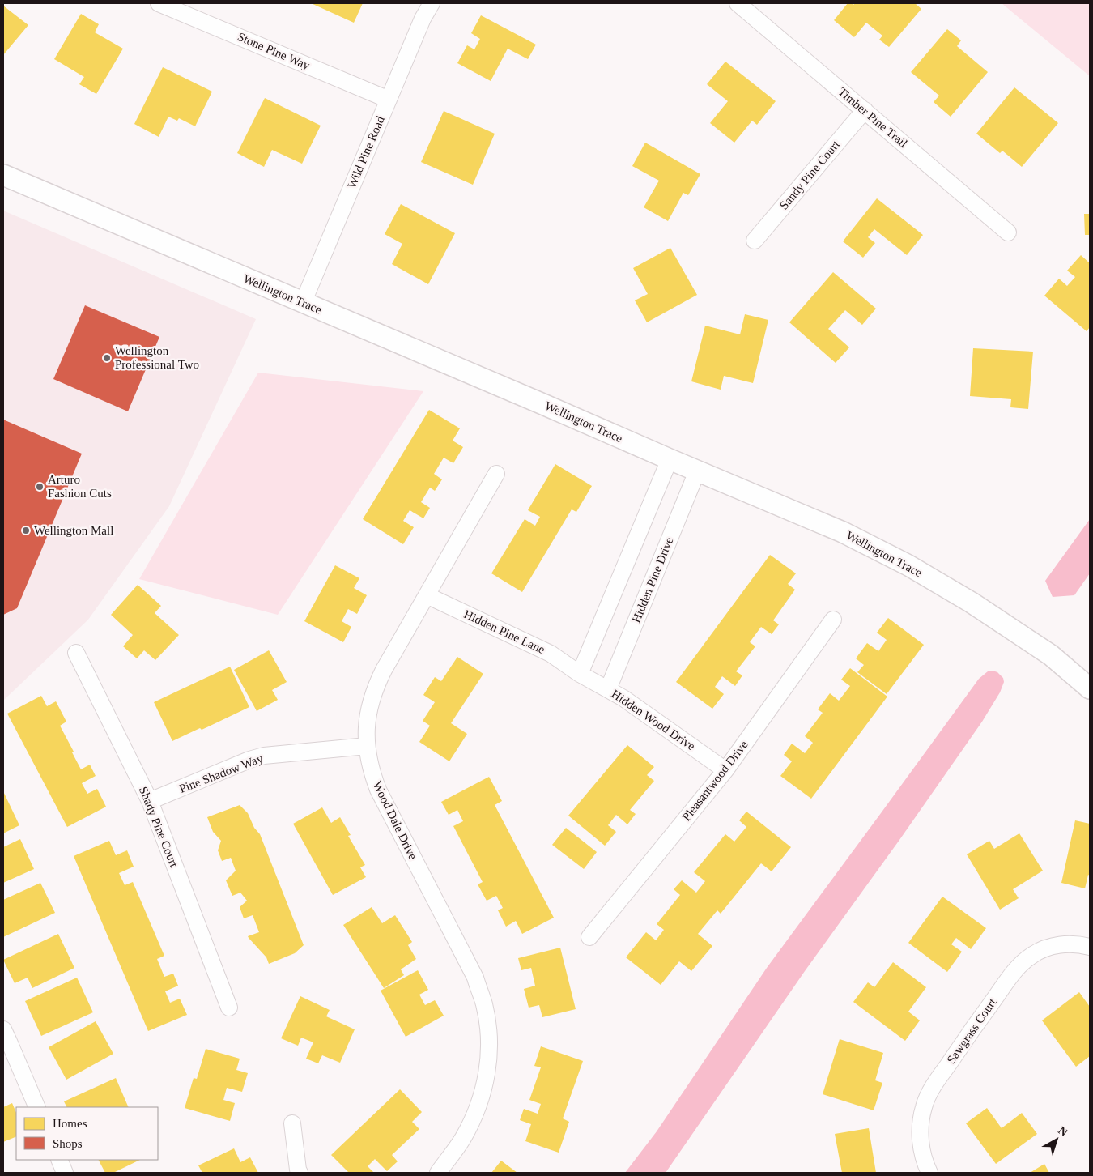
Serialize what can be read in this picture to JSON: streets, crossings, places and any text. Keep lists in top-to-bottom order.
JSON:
{
  "streets": {
    "street": [
      "Stone Pine Way",
      "Timber Pine Trail",
      "Wild Pine Road",
      "Sandy Pine Court",
      "Wellington Trace",
      "Hidden Pine Drive",
      "Hidden Pine Lane",
      "Hidden Wood Drive",
      "Pine Shadow Way",
      "Pleasantwood Drive",
      "Wood Dale Drive",
      "Shady Pine Court",
      "Sawgrass Court"
    ]
  },
  "crossings": [
    ["Stone Pine Way", "Wild Pine Road"],
    ["Timber Pine Trail", "Sandy Pine Court"],
    ["Wild Pine Road", "Wellington Trace"],
    ["Wellington Trace", "Hidden Pine Drive"],
    ["Hidden Pine Drive", "Hidden Wood Drive"],
    ["Hidden Pine Lane", "Hidden Wood Drive"],
    ["Hidden Pine Lane", "Wood Dale Drive"],
    ["Hidden Wood Drive", "Pleasantwood Drive"],
    ["Pine Shadow Way", "Wood Dale Drive"],
    ["Pine Shadow Way", "Shady Pine Court"]
  ],
  "places": ["Wellington Professional Two", "Arturo Fashion Cuts", "Wellington Mall"],
  "legend": ["Homes", "Shops"],
  "north": "top right"
}
